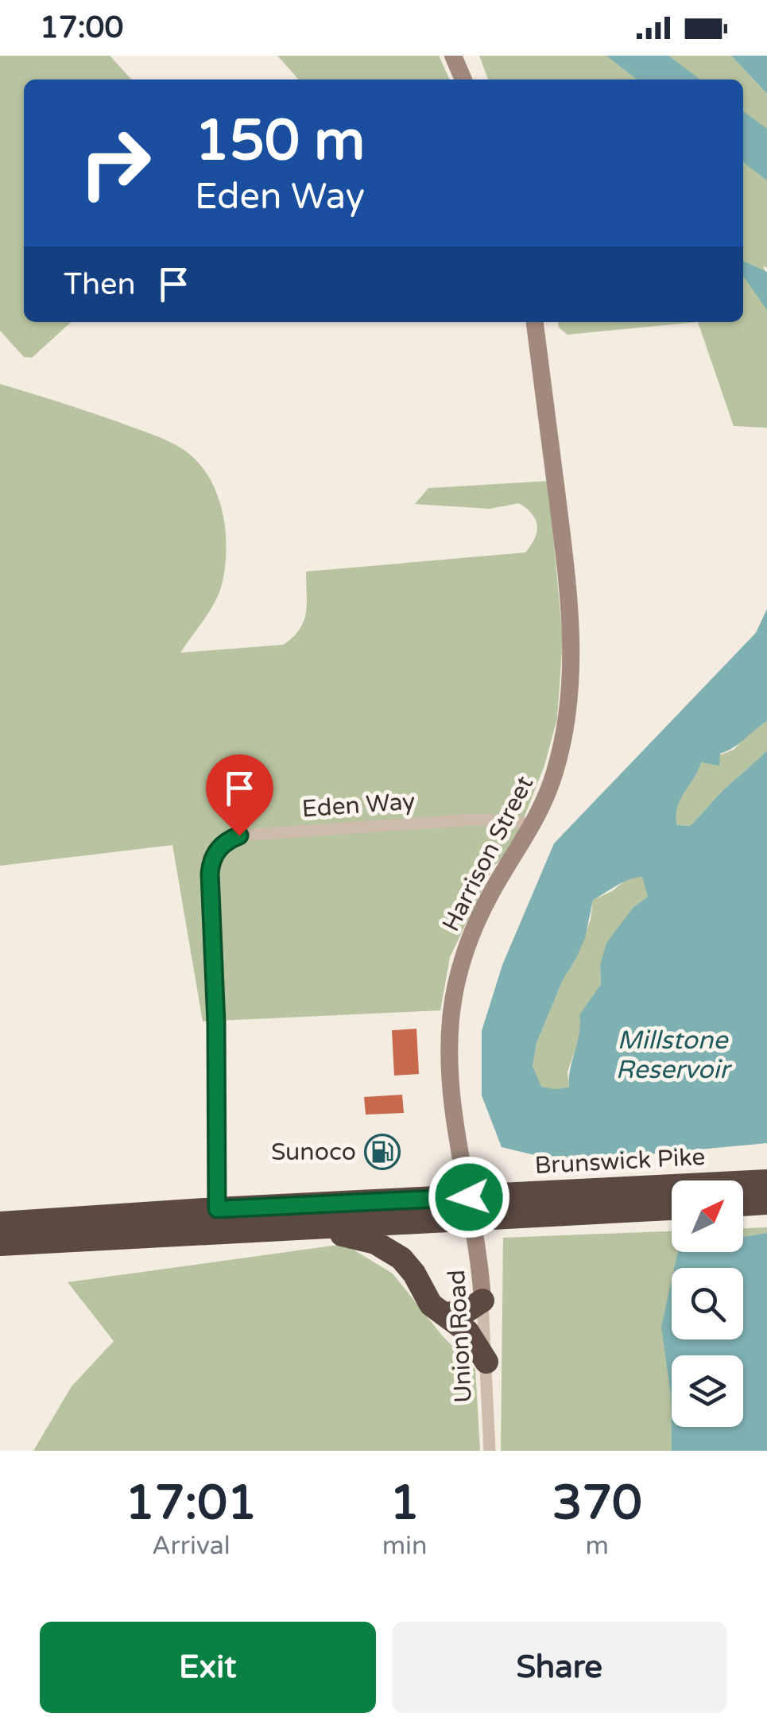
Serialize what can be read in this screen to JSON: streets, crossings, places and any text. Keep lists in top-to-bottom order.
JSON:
{
  "streets": {
    "highway": ["Brunswick Pike"],
    "street": ["Eden Way", "Harrison Street", "Union Road"]
  },
  "crossings": [
    ["Eden Way", "Harrison Street"],
    ["Eden Way", "Brunswick Pike"],
    ["Harrison Street", "Brunswick Pike"],
    ["Harrison Street", "Union Road"],
    ["Brunswick Pike", "Union Road"]
  ],
  "water": ["Millstone Reservoir"],
  "places": {
    "fuel station": ["Sunoco"]
  },
  "north": "top right",
  "page": {
    "status": "17:00",
    "turn": ["150 m", "Eden Way"],
    "then": "Then",
    "eta": [
      "17:01",
      "Arrival",
      "1",
      "min",
      "370",
      "m"
    ],
    "buttons": ["Exit", "Share"]
  }
}
